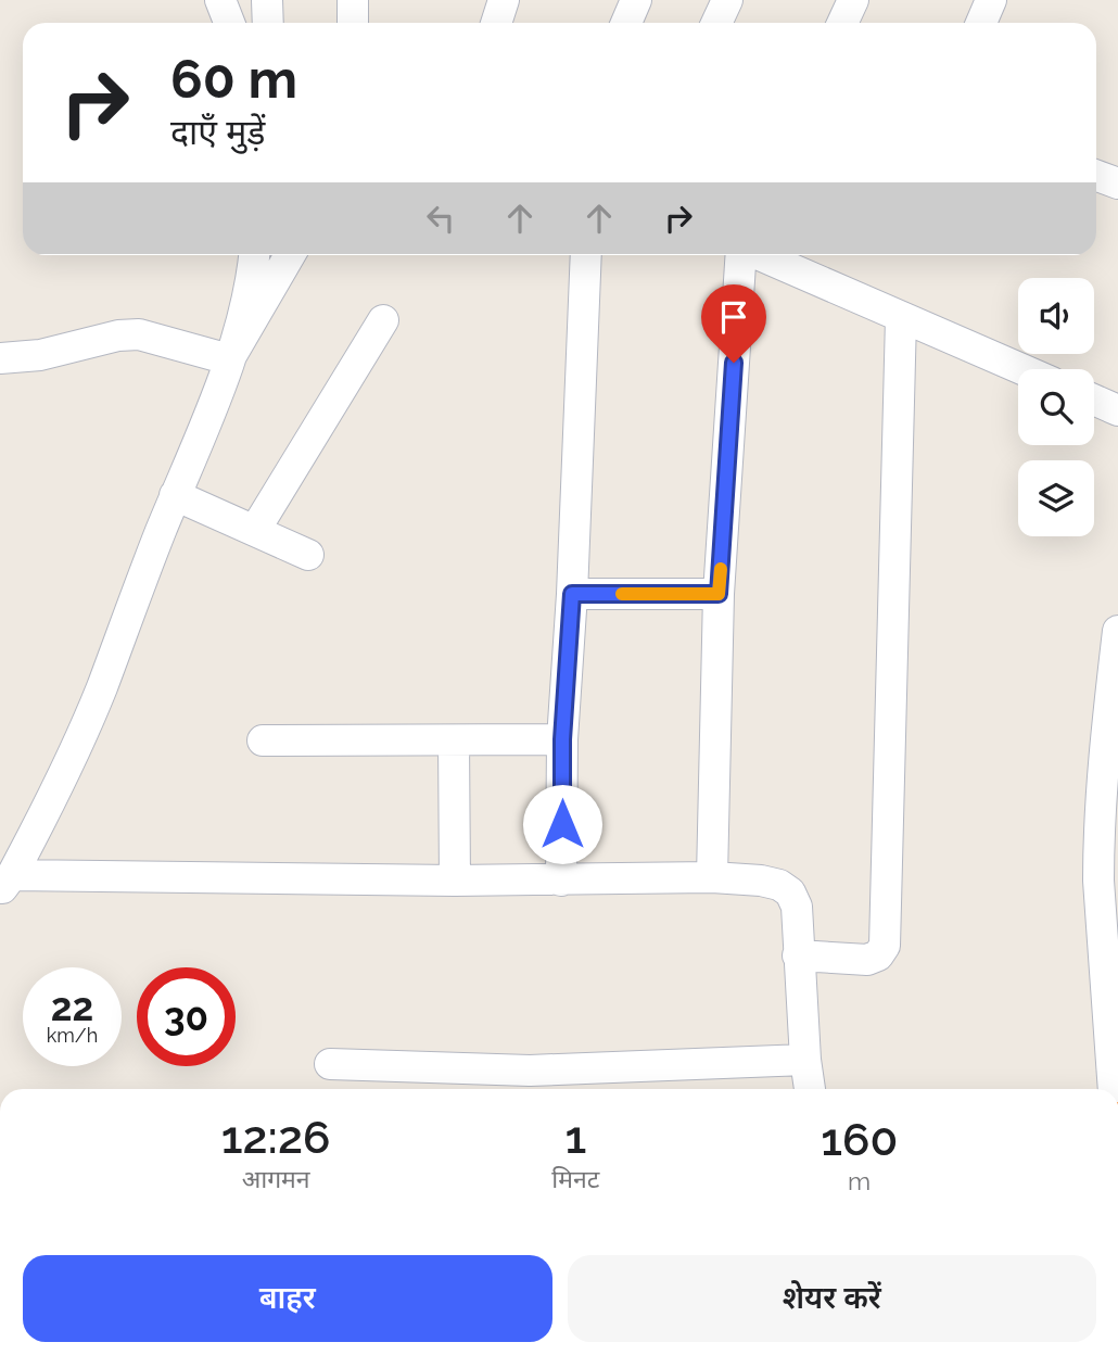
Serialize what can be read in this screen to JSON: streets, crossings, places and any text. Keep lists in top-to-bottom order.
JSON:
{
  "page": {
    "turn": ["60 m", "दाएँ मुड़ें"],
    "speed": "22 km/h",
    "limit": "30",
    "eta": [
      "12:26",
      "आगमन",
      "1",
      "मिनट",
      "160",
      "m"
    ],
    "buttons": ["बाहर", "शेयर करें"]
  }
}
